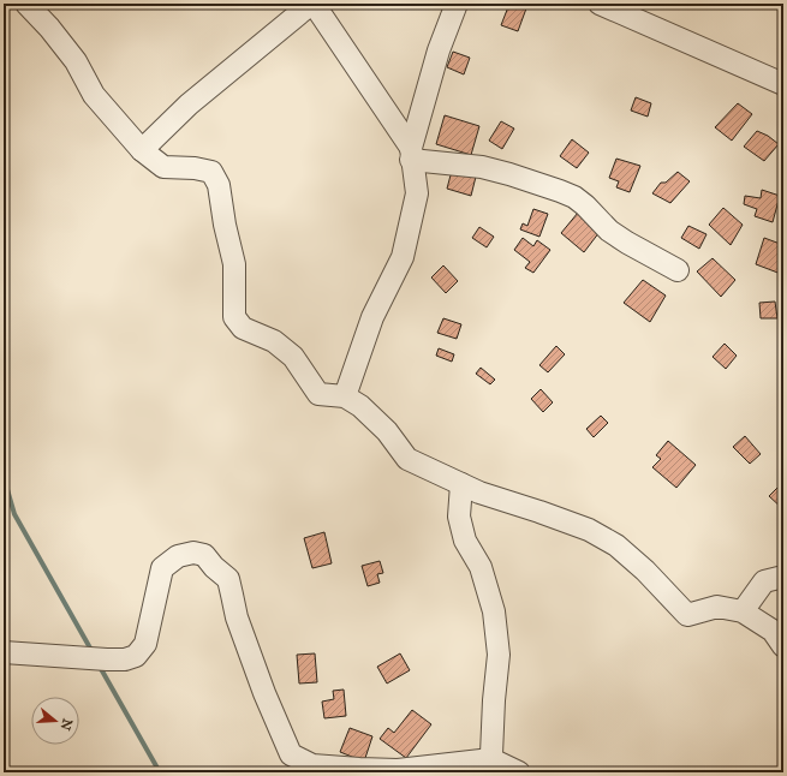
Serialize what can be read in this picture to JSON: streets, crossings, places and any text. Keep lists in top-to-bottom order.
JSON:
{
  "north": "right"
}
